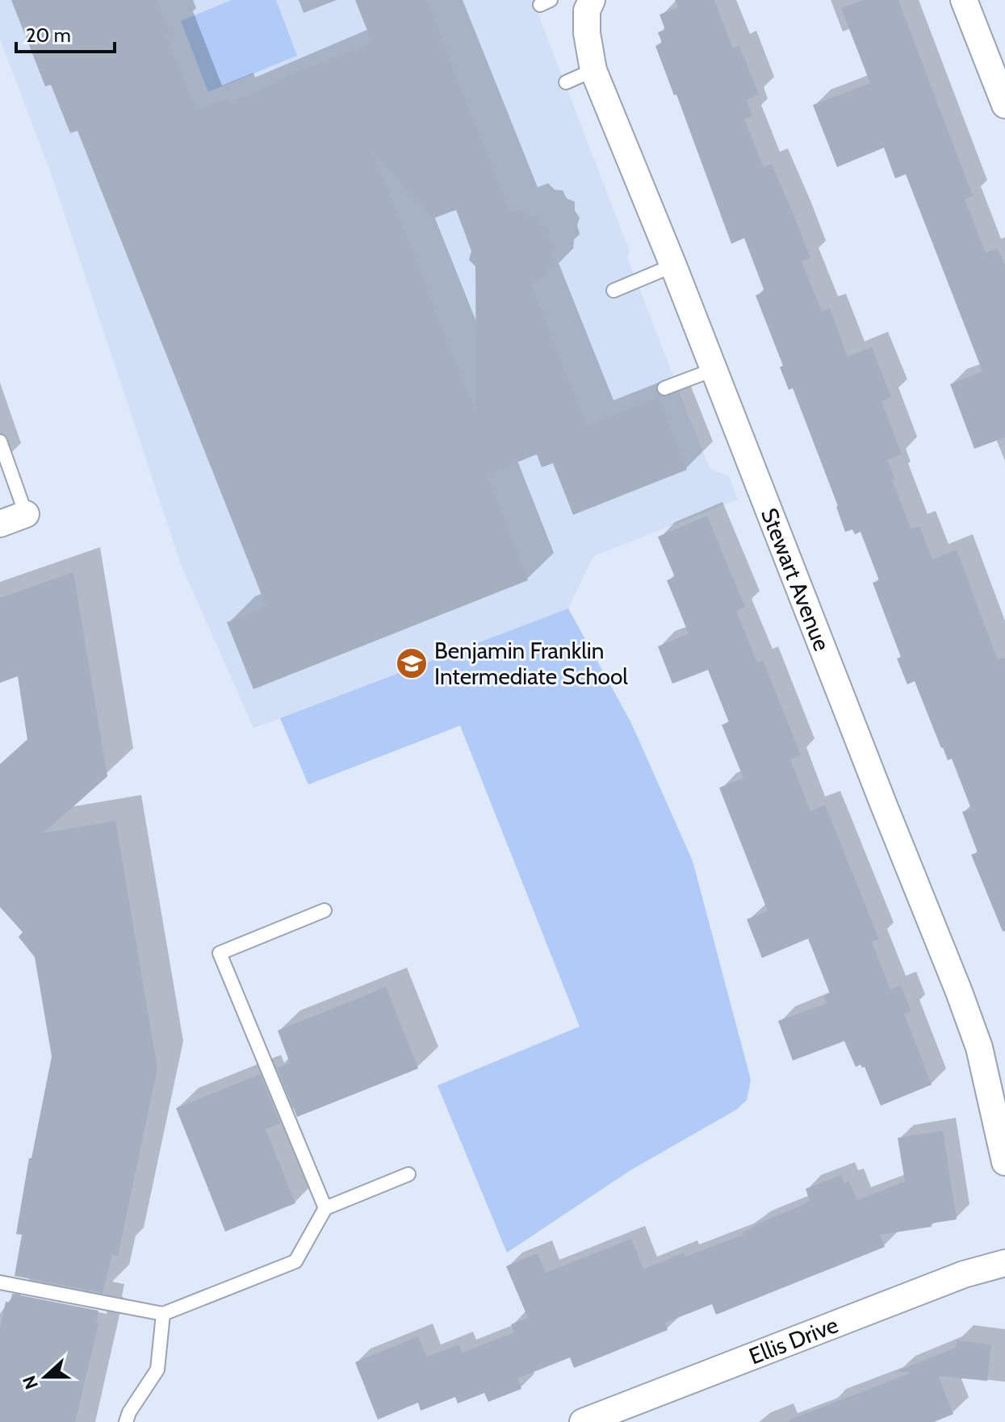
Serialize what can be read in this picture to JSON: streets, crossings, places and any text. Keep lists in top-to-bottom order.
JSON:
{
  "streets": {
    "street": ["Stewart Avenue", "Ellis Drive"]
  },
  "places": {
    "school or university": ["Benjamin Franklin Intermediate School"]
  },
  "scale_bar": "20 m",
  "north": "left"
}
